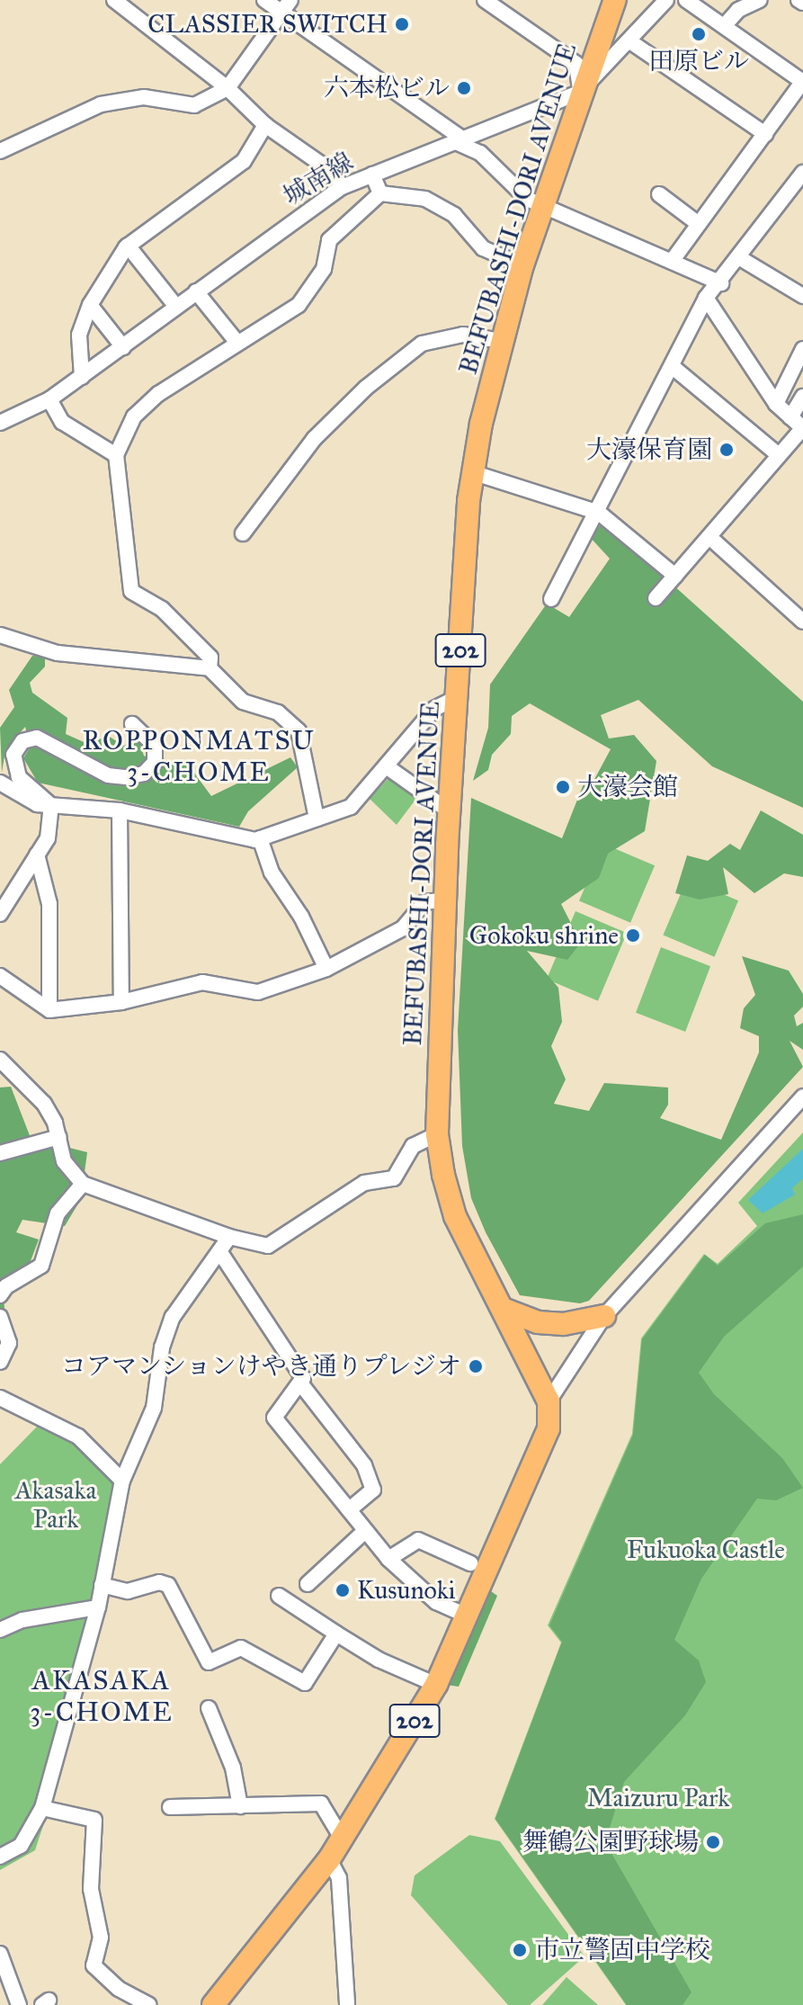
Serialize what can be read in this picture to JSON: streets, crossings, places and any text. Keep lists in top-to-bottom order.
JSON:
{
  "streets": {
    "highway": ["BEFUBASHI-DORI AVENUE", "202"],
    "street": ["城南線"]
  },
  "crossings": [
    ["城南線", "BEFUBASHI-DORI AVENUE"],
    ["BEFUBASHI-DORI AVENUE", "202"]
  ],
  "districts": ["ROPPONMATSU 3-CHOME", "AKASAKA 3-CHOME"],
  "parks": ["Akasaka Park", "Fukuoka Castle", "Maizuru Park"],
  "places": [
    "CLASSIER SWITCH",
    "田原ビル",
    "六本松ビル",
    "大濠保育園",
    "大濠会館",
    "Gokoku shrine",
    "コアマンションけやき通りプレジオ",
    "Kusunoki",
    "舞鶴公園野球場",
    "市立警固中学校"
  ]
}
